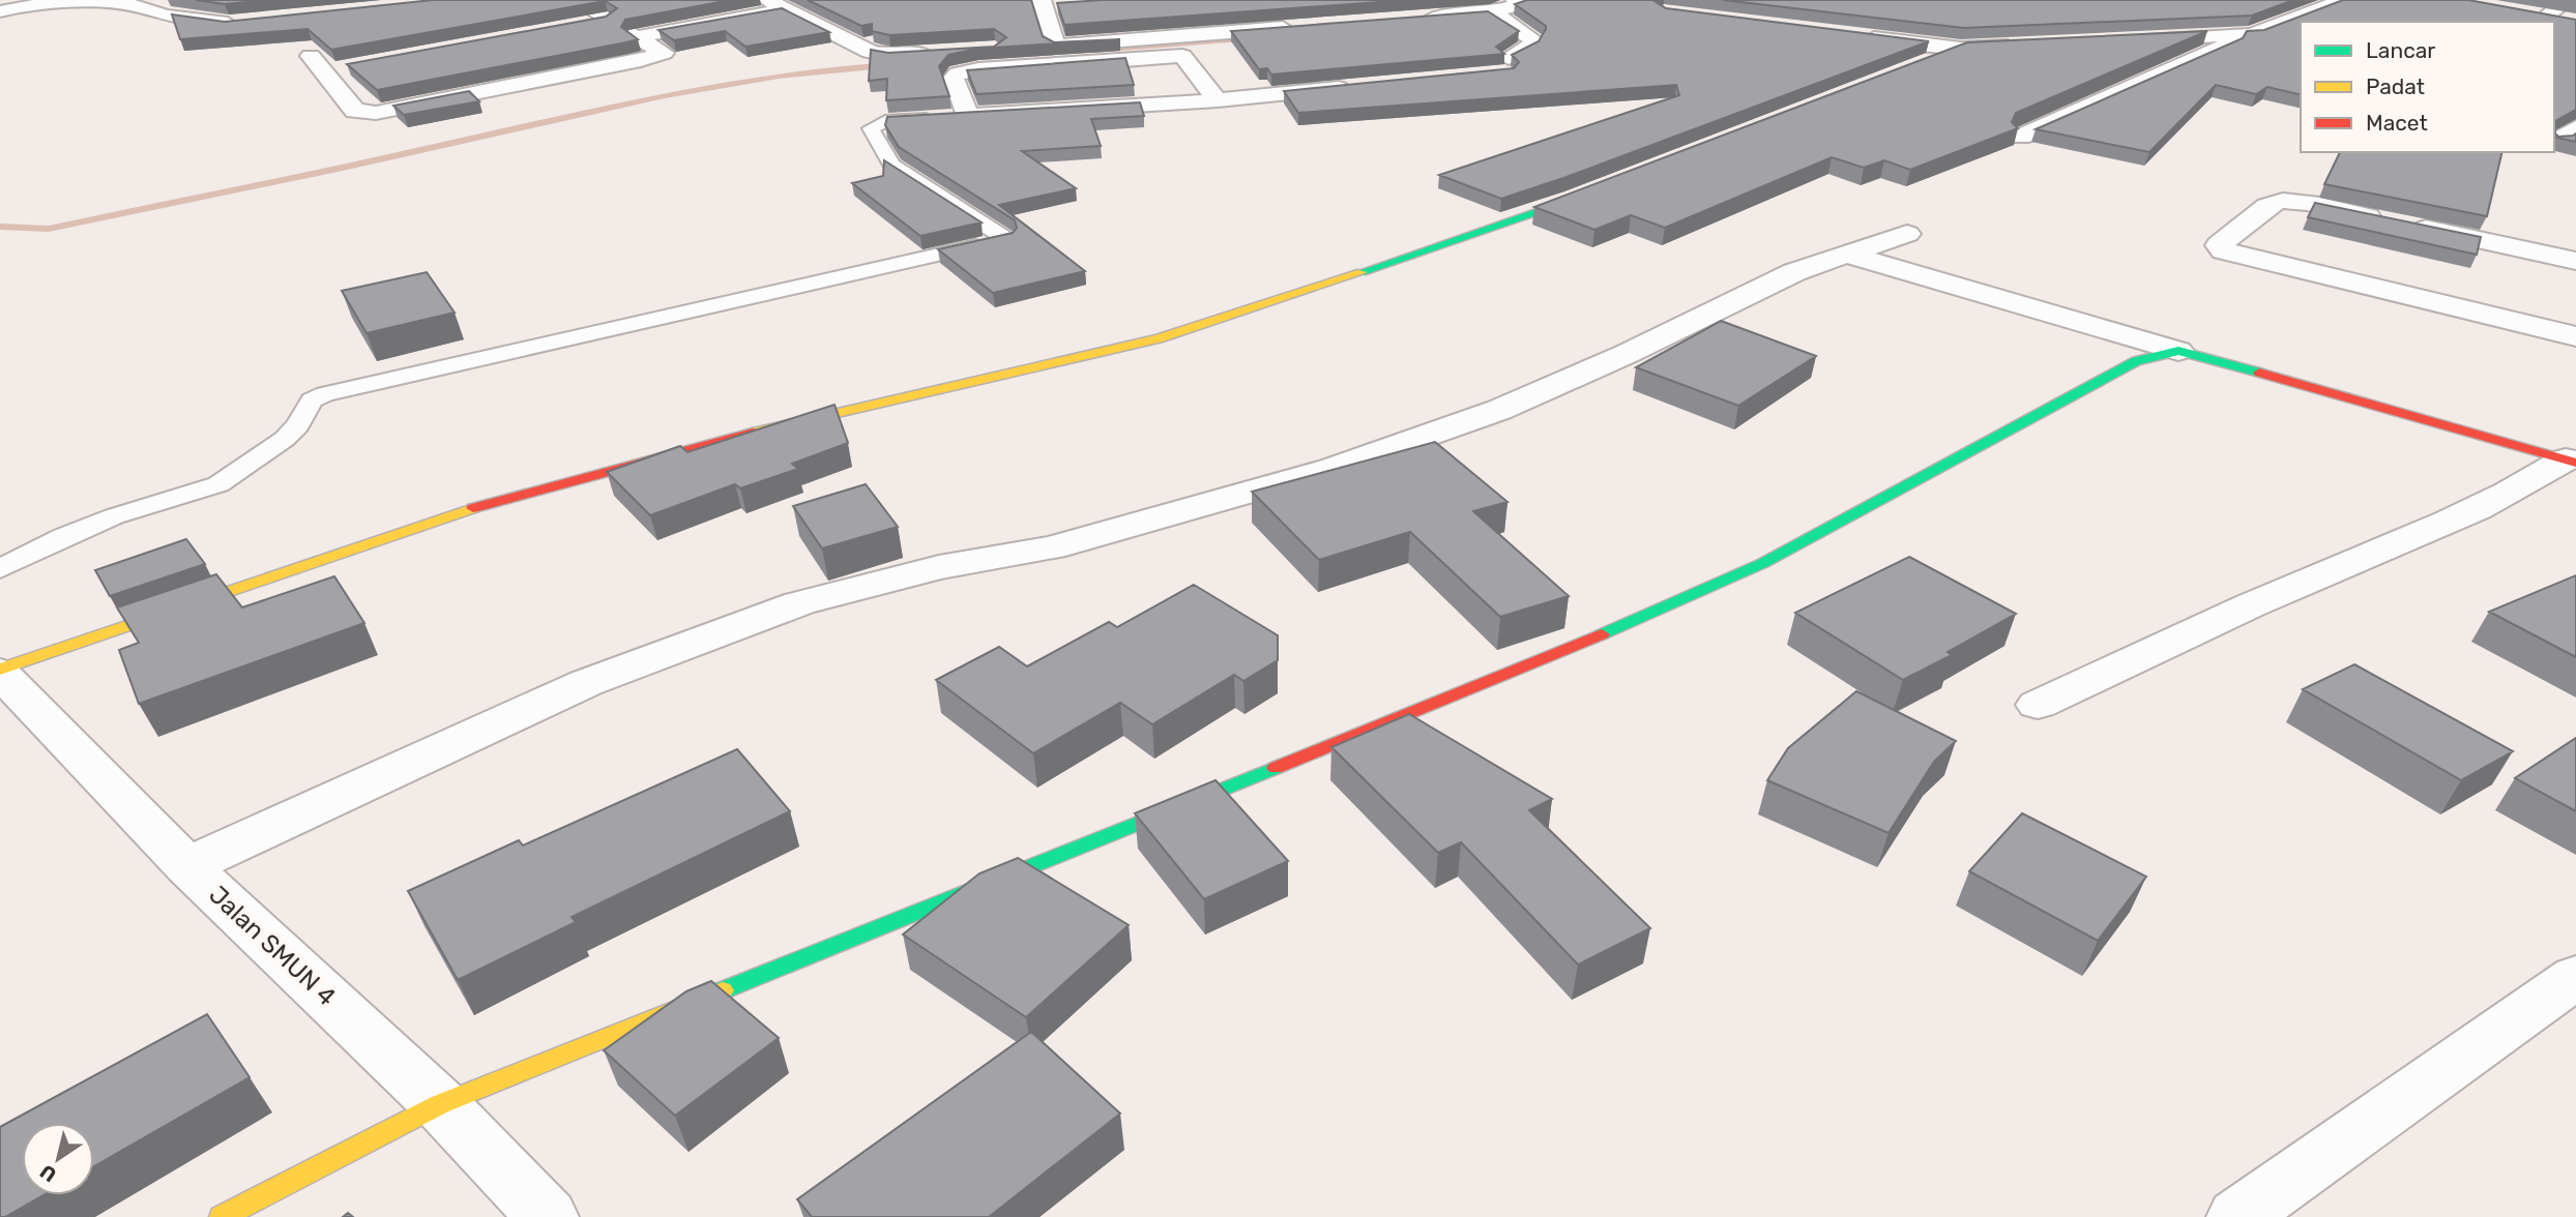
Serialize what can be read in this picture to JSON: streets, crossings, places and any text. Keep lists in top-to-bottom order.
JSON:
{
  "streets": {
    "street": ["Jalan SMUN 4"]
  },
  "legend": ["Lancar", "Padat", "Macet"],
  "north": "bottom left"
}
